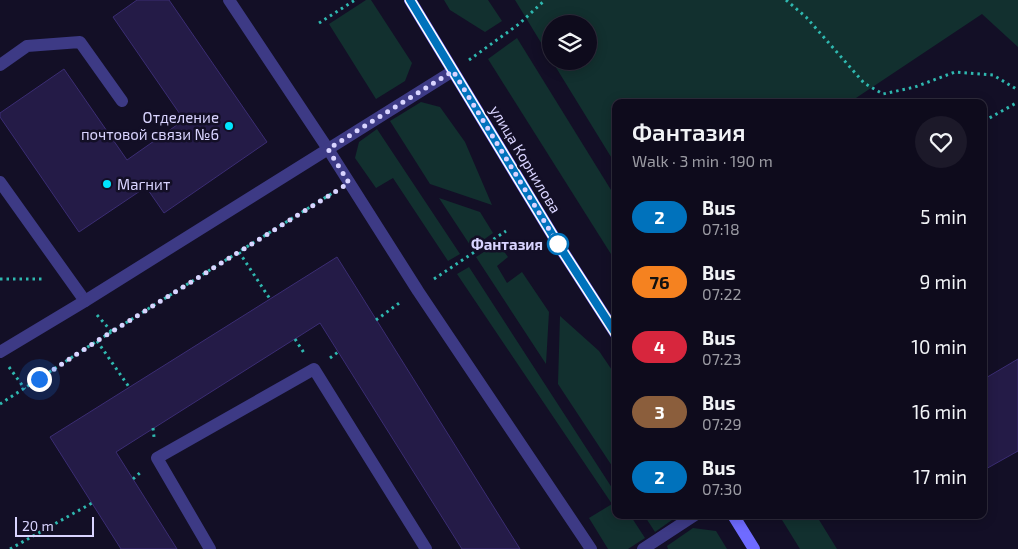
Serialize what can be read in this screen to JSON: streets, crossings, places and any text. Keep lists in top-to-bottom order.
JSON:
{
  "streets": {
    "main road": ["улица Корнилова"]
  },
  "places": ["Отделение почтовой связи №6", "Магнит", "Фантазия"],
  "lines": ["bus line 2"],
  "scale_bar": "20 m",
  "page": {
    "heading": ["Фантазия", "Walk · 3 min · 190 m"],
    "list": [
      {
        "mark": "2",
        "name": "Bus",
        "note": "07:18",
        "value": "5 min"
      },
      {
        "mark": "76",
        "name": "Bus",
        "note": "07:22",
        "value": "9 min"
      },
      {
        "mark": "4",
        "name": "Bus",
        "note": "07:23",
        "value": "10 min"
      },
      {
        "mark": "3",
        "name": "Bus",
        "note": "07:29",
        "value": "16 min"
      },
      {
        "mark": "2",
        "name": "Bus",
        "note": "07:30",
        "value": "17 min"
      }
    ],
    "scale": "20 m"
  }
}
